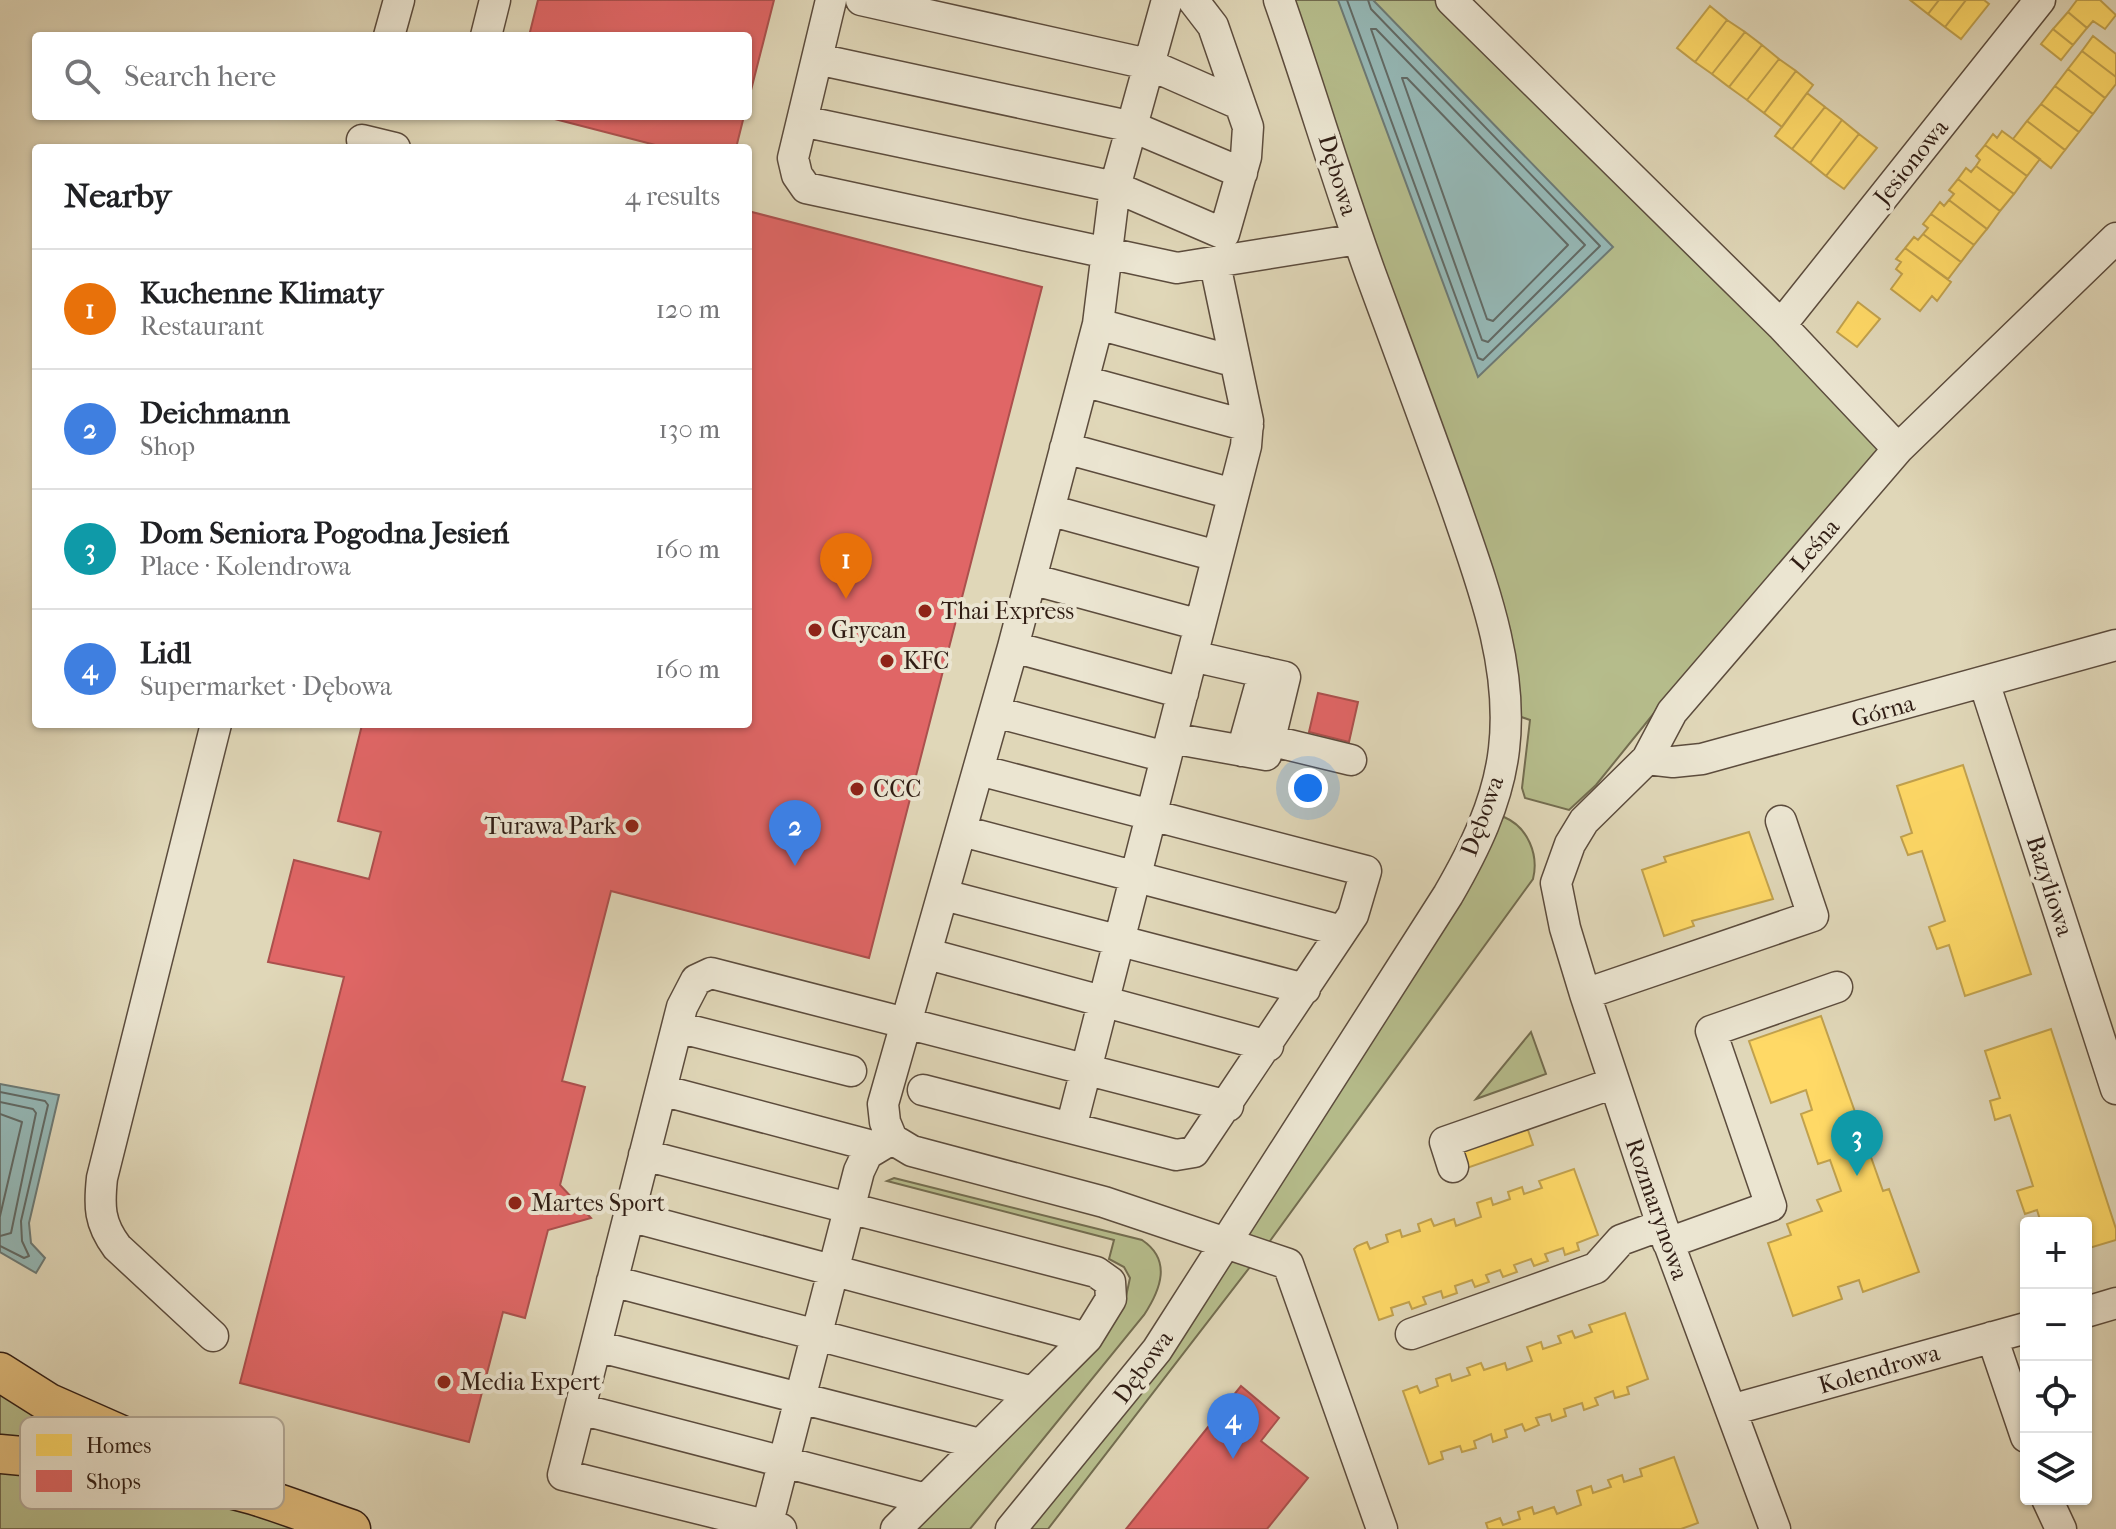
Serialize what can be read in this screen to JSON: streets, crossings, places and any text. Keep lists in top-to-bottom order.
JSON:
{
  "streets": {
    "street": [
      "Jesionowa",
      "Dębowa",
      "Leśna",
      "Górna",
      "Bazyliowa",
      "Rozmarynowa",
      "Kolendrowa"
    ]
  },
  "crossings": [
    ["Leśna", "Górna"],
    ["Leśna", "Rozmarynowa"],
    ["Górna", "Bazyliowa"],
    ["Rozmarynowa", "Kolendrowa"]
  ],
  "places": [
    "Thai Express",
    "Grycan",
    "KFC",
    "CCC",
    "Turawa Park",
    "Martes Sport",
    "Media Expert"
  ],
  "legend": ["Homes", "Shops"],
  "page": {
    "search": "Search here",
    "heading": ["Nearby", "4 results"],
    "list": [
      {
        "mark": "1",
        "name": "Kuchenne Klimaty",
        "note": "Restaurant",
        "value": "120 m"
      },
      {
        "mark": "2",
        "name": "Deichmann",
        "note": "Shop",
        "value": "130 m"
      },
      {
        "mark": "3",
        "name": "Dom Seniora Pogodna Jesień",
        "note": "Place · Kolendrowa",
        "value": "160 m"
      },
      {
        "mark": "4",
        "name": "Lidl",
        "note": "Supermarket · Dębowa",
        "value": "160 m"
      }
    ],
    "pins": [
      "1",
      "2",
      "3",
      "4"
    ],
    "map_buttons": ["+", "−"]
  }
}
